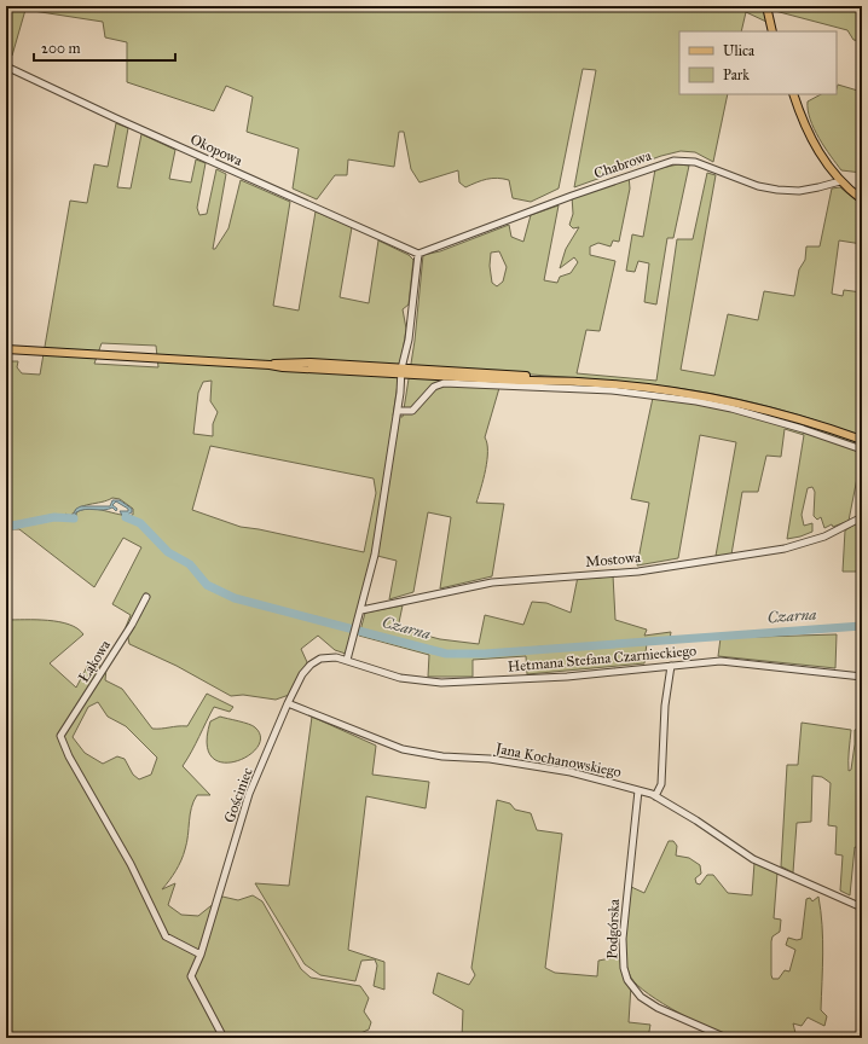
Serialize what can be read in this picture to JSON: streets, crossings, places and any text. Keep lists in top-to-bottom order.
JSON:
{
  "streets": {
    "street": [
      "Okopowa",
      "Chabrowa",
      "Mostowa",
      "Hetmana Stefana Czarnieckiego",
      "Łąkowa",
      "Jana Kochanowskiego",
      "Gościniec",
      "Podgórska"
    ]
  },
  "crossings": [
    ["Okopowa", "Chabrowa"],
    ["Hetmana Stefana Czarnieckiego", "Gościniec"],
    ["Łąkowa", "Gościniec"],
    ["Jana Kochanowskiego", "Gościniec"],
    ["Jana Kochanowskiego", "Podgórska"]
  ],
  "water": ["Czarna"],
  "legend": ["Ulica", "Park"],
  "scale_bar": "200 m"
}
